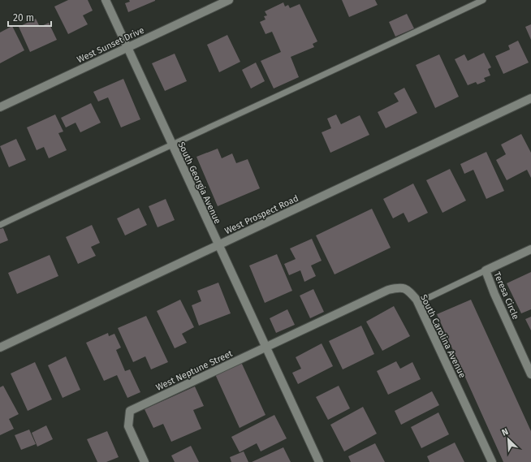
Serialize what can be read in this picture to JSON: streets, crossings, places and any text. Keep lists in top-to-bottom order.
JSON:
{
  "streets": {
    "street": [
      "West Sunset Drive",
      "South Georgia Avenue",
      "West Prospect Road",
      "Teresa Circle",
      "South Carolina Avenue",
      "West Neptune Street"
    ]
  },
  "crossings": [
    ["West Sunset Drive", "South Georgia Avenue"],
    ["South Georgia Avenue", "West Prospect Road"],
    ["South Georgia Avenue", "South Carolina Avenue"],
    ["South Georgia Avenue", "West Neptune Street"],
    ["South Carolina Avenue", "West Neptune Street"]
  ],
  "scale_bar": "20 m",
  "north": "top left"
}
